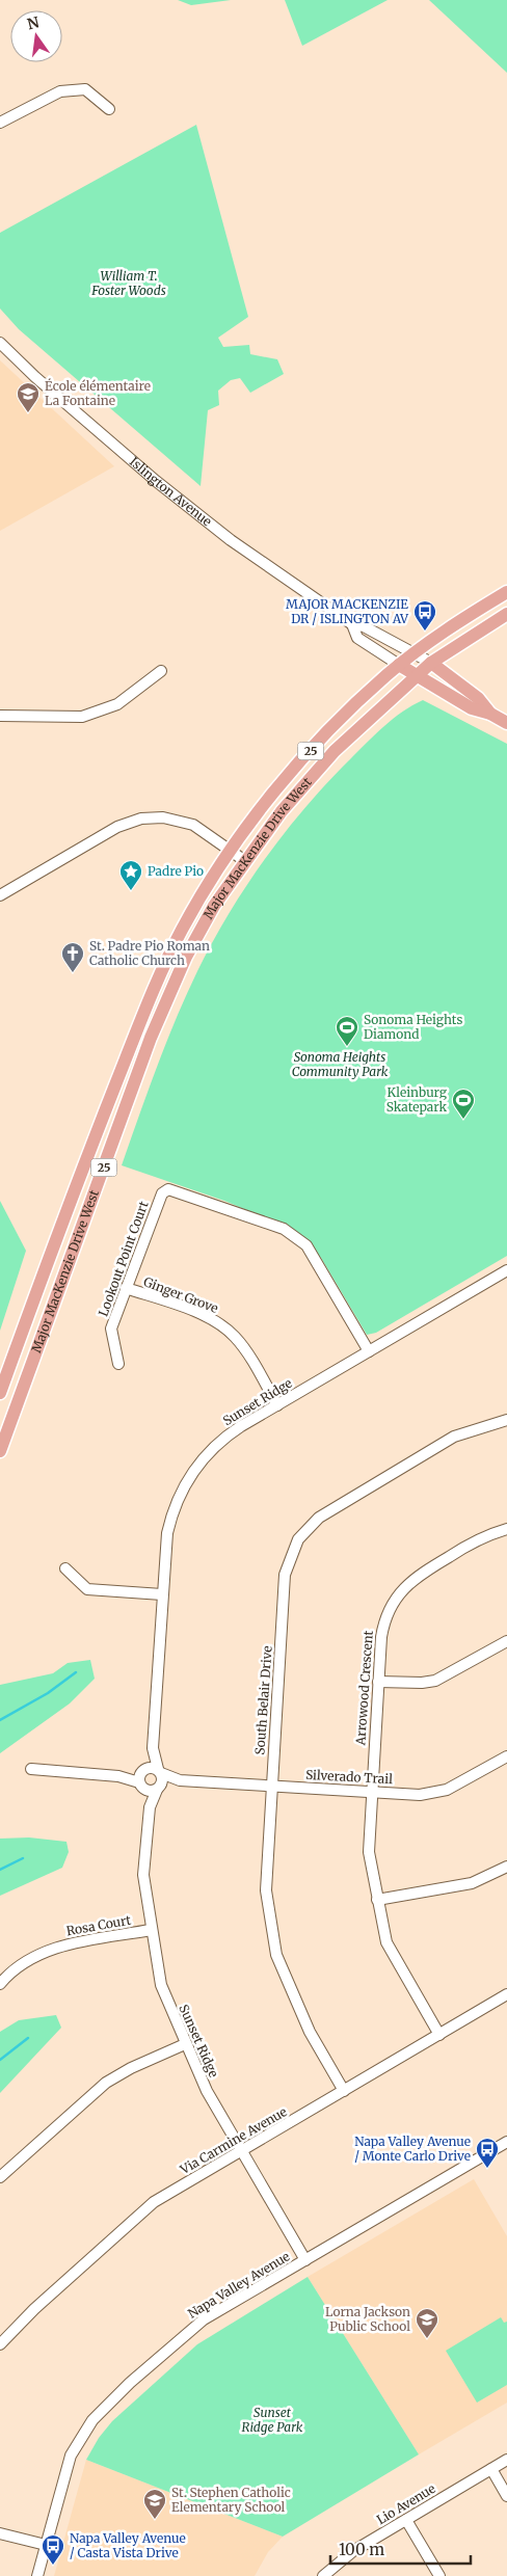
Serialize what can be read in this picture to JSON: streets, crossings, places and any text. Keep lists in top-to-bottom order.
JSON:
{
  "streets": {
    "main road": ["Islington Avenue", "25", "Major MacKenzie Drive West"],
    "street": [
      "Lookout Point Court",
      "Ginger Grove",
      "Sunset Ridge",
      "Arrowood Crescent",
      "South Belair Drive",
      "Silverado Trail",
      "Rosa Court",
      "Via Carmine Avenue",
      "Napa Valley Avenue",
      "Lio Avenue"
    ]
  },
  "crossings": [
    ["Islington Avenue", "Major MacKenzie Drive West"],
    ["Lookout Point Court", "Ginger Grove"],
    ["Lookout Point Court", "Sunset Ridge"],
    ["Ginger Grove", "Sunset Ridge"],
    ["Sunset Ridge", "Silverado Trail"],
    ["Sunset Ridge", "Rosa Court"],
    ["Sunset Ridge", "Via Carmine Avenue"],
    ["Sunset Ridge", "Napa Valley Avenue"],
    ["Arrowood Crescent", "Silverado Trail"],
    ["Arrowood Crescent", "Via Carmine Avenue"],
    ["South Belair Drive", "Silverado Trail"],
    ["South Belair Drive", "Via Carmine Avenue"]
  ],
  "parks": ["William T. Foster Woods", "Sonoma Heights Community Park", "Sunset Ridge Park"],
  "places": {
    "school or university": ["École élémentaire La Fontaine", "Lorna Jackson Public School", "St. Stephen Catholic Elementary School"],
    "bus stop": ["MAJOR MACKENZIE DR / ISLINGTON AV", "Napa Valley Avenue / Monte Carlo Drive", "Napa Valley Avenue / Casta Vista Drive"],
    "place": ["Padre Pio"],
    "church": ["St. Padre Pio Roman Catholic Church"],
    "sports": ["Sonoma Heights Diamond", "Kleinburg Skatepark"]
  },
  "scale_bar": "100 m",
  "north": "top"
}
